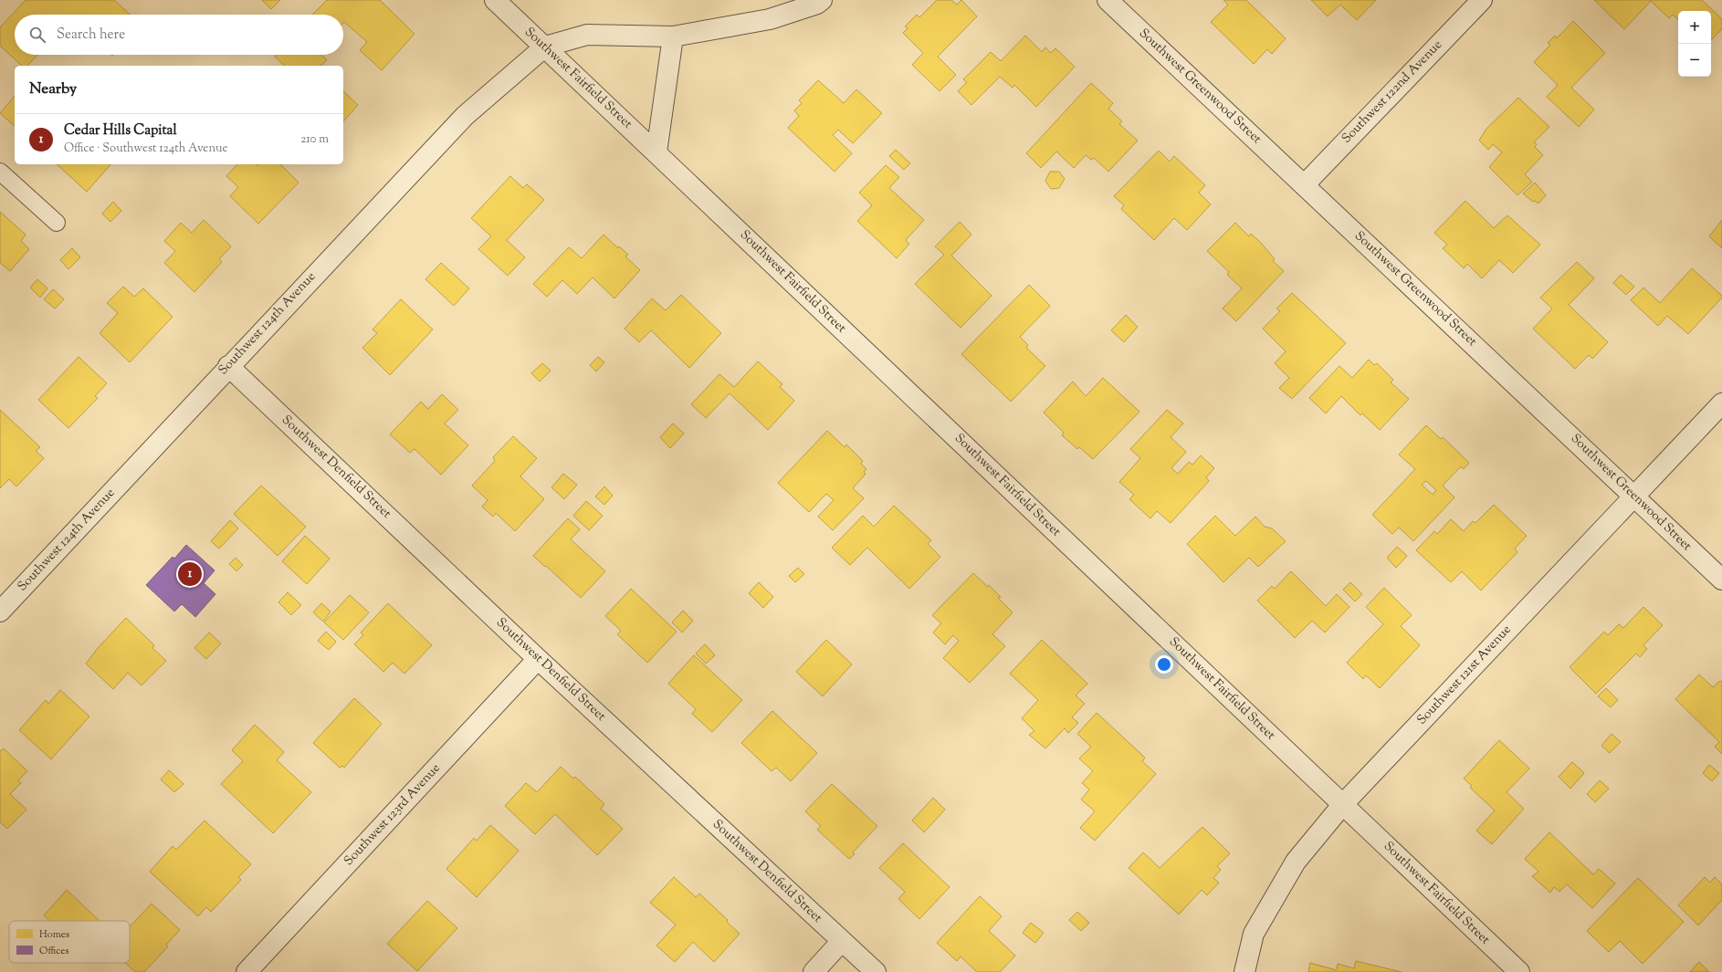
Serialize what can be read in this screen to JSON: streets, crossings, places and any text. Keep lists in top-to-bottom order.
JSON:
{
  "streets": {
    "street": [
      "Southwest Fairfield Street",
      "Southwest Greenwood Street",
      "Southwest 122nd Avenue",
      "Southwest 124th Avenue",
      "Southwest Denfield Street",
      "Southwest 121st Avenue",
      "Southwest 123rd Avenue"
    ]
  },
  "crossings": [
    ["Southwest Fairfield Street", "Southwest 124th Avenue"],
    ["Southwest Fairfield Street", "Southwest 121st Avenue"],
    ["Southwest Greenwood Street", "Southwest 122nd Avenue"],
    ["Southwest Greenwood Street", "Southwest 121st Avenue"],
    ["Southwest 124th Avenue", "Southwest Denfield Street"],
    ["Southwest Denfield Street", "Southwest 123rd Avenue"]
  ],
  "legend": ["Homes", "Offices"],
  "page": {
    "map_buttons": ["+", "−"],
    "search": "Search here",
    "heading": "Nearby",
    "list": [
      {
        "mark": "1",
        "name": "Cedar Hills Capital",
        "note": "Office · Southwest 124th Avenue",
        "value": "210 m"
      }
    ],
    "pins": "1"
  }
}
